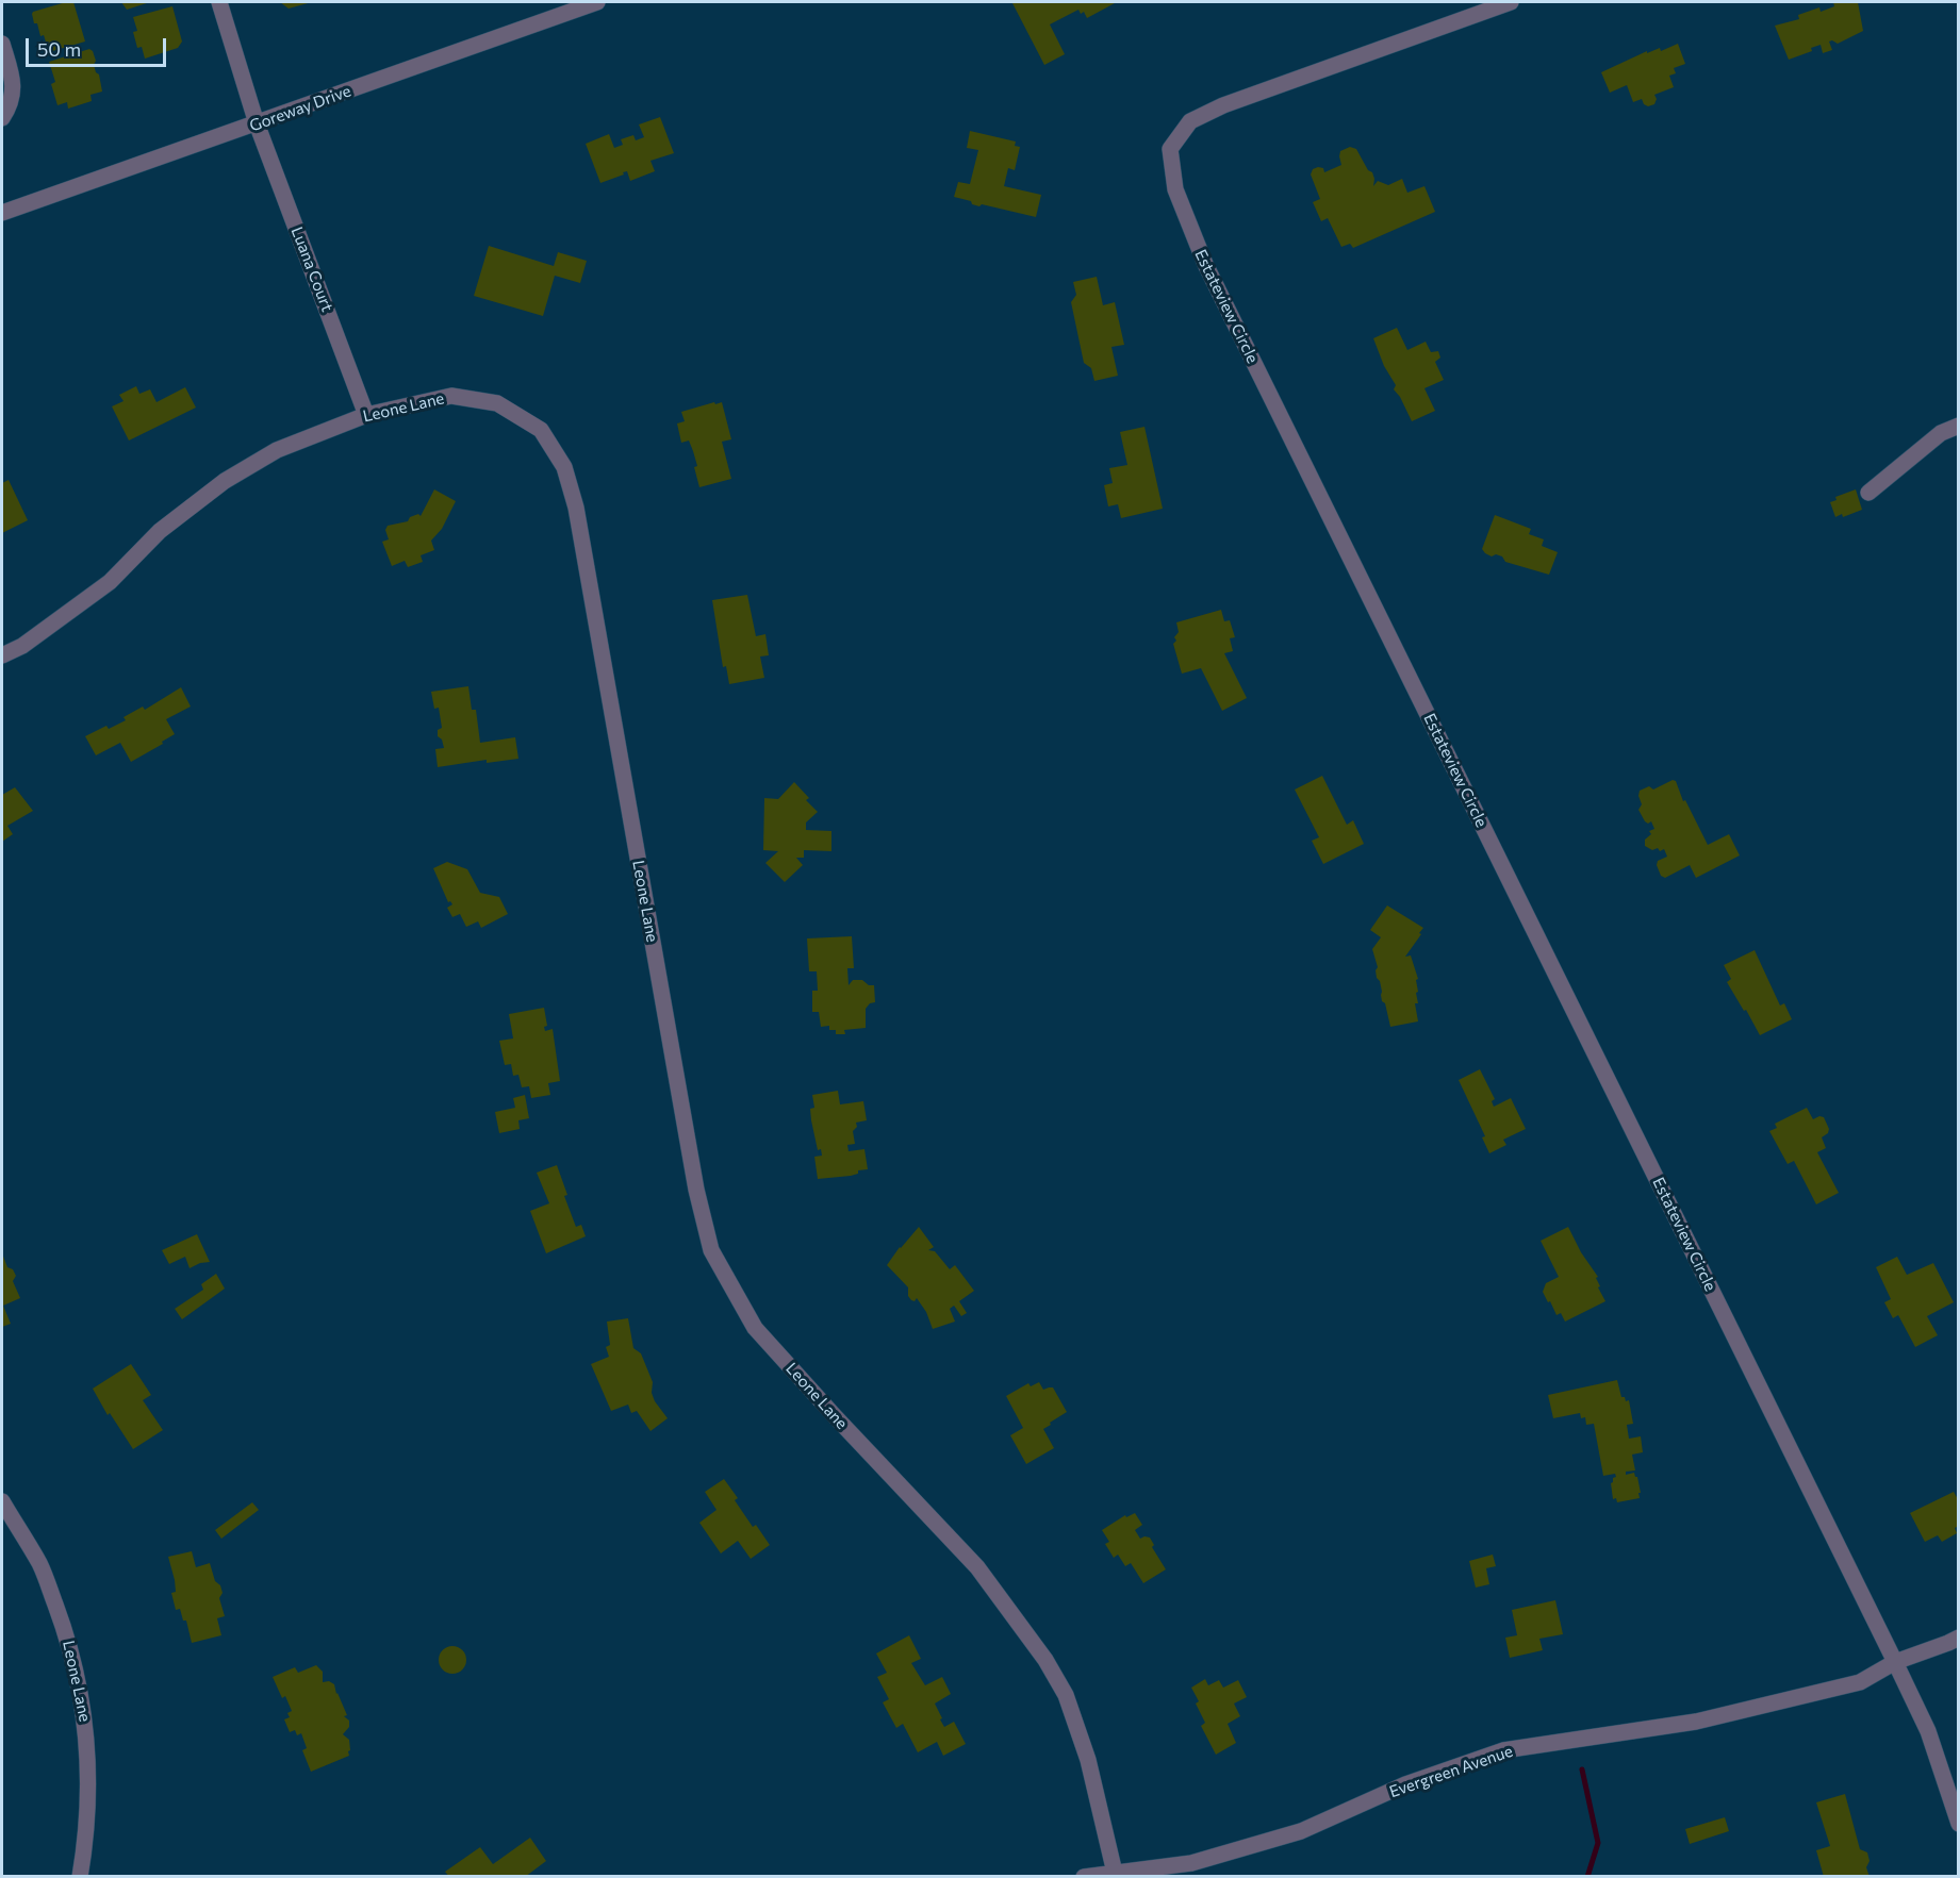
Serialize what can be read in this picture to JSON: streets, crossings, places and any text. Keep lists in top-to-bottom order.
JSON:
{
  "streets": {
    "street": [
      "Goreway Drive",
      "Luana Court",
      "Estateview Circle",
      "Leone Lane",
      "Evergreen Avenue"
    ]
  },
  "crossings": [
    ["Goreway Drive", "Luana Court"],
    ["Luana Court", "Leone Lane"],
    ["Estateview Circle", "Evergreen Avenue"],
    ["Leone Lane", "Evergreen Avenue"]
  ],
  "scale_bar": "50 m"
}
